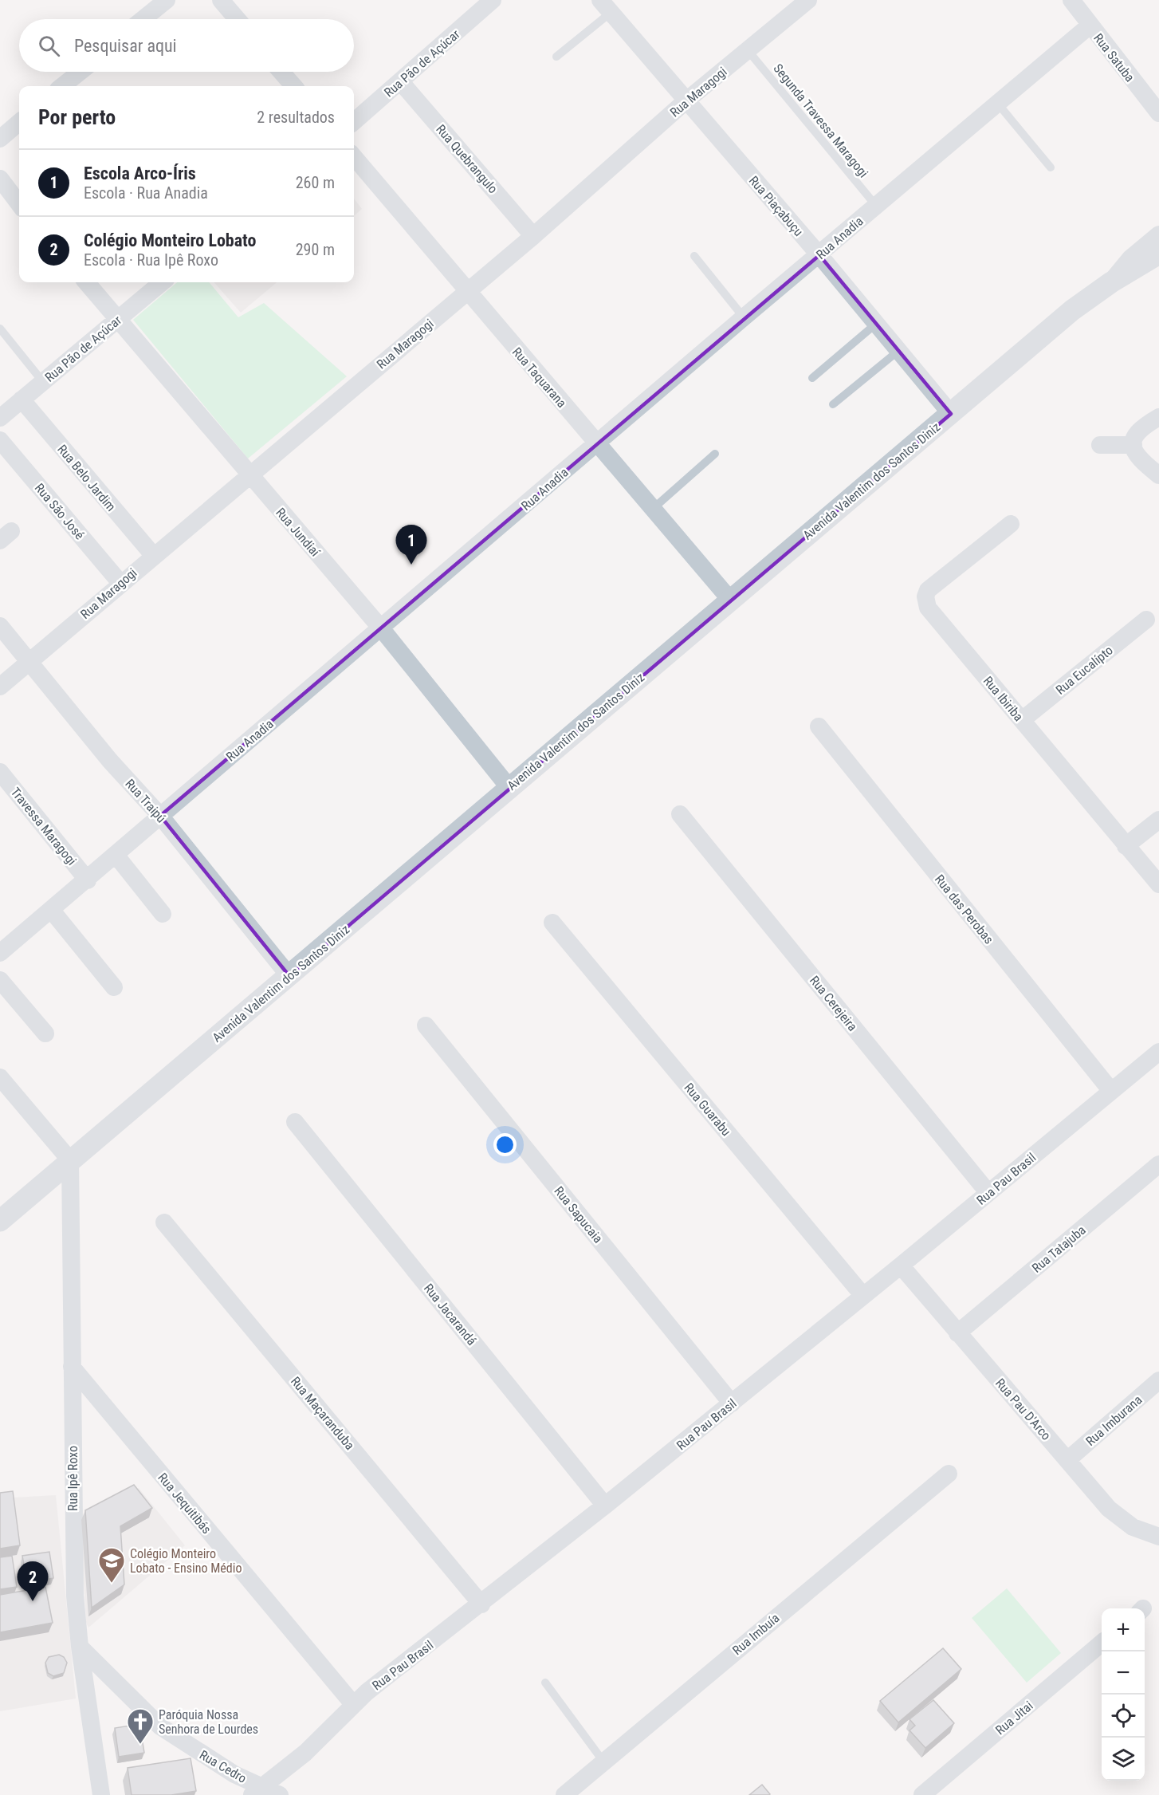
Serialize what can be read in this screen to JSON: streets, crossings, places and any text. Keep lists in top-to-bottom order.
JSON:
{
  "streets": {
    "street": [
      "Rua Satuba",
      "Rua Pão de Açúcar",
      "Rua Maragogi",
      "Rua Quebrangulo",
      "Rua Piaçabuçu",
      "Rua Anadia",
      "Rua Taquarana",
      "Rua Belo Jardim",
      "Avenida Valentim dos Santos Diniz",
      "Rua São José",
      "Rua Jundiaí",
      "Rua Eucalípto",
      "Rua Ibiriba",
      "Rua Traipú",
      "Travessa Maragogi",
      "Rua das Perobas",
      "Rua Cerejeira",
      "Rua Guarabu",
      "Rua Pau Brasil",
      "Rua Sapucaia",
      "Rua Tatajuba",
      "Rua Jacarandá",
      "Rua Pau D'Arco",
      "Rua Maçaranduba",
      "Rua Imburana",
      "Rua Ipê Roxo",
      "Rua Jequitibás",
      "Rua Imbuía",
      "Rua Jitai",
      "Rua Cedro"
    ],
    "lane": ["Segunda Travessa Maragogi"]
  },
  "crossings": [
    ["Rua Satuba", "Rua Anadia"],
    ["Rua Pão de Açúcar", "Rua Quebrangulo"],
    ["Rua Pão de Açúcar", "Rua Belo Jardim"],
    ["Rua Pão de Açúcar", "Rua Jundiaí"],
    ["Rua Maragogi", "Segunda Travessa Maragogi"],
    ["Rua Maragogi", "Rua Quebrangulo"],
    ["Rua Maragogi", "Rua Piaçabuçu"],
    ["Rua Maragogi", "Rua Taquarana"],
    ["Rua Maragogi", "Rua Belo Jardim"],
    ["Rua Maragogi", "Rua São José"],
    ["Rua Maragogi", "Rua Jundiaí"],
    ["Rua Maragogi", "Rua Traipú"],
    ["Segunda Travessa Maragogi", "Rua Anadia"],
    ["Rua Piaçabuçu", "Rua Anadia"],
    ["Rua Piaçabuçu", "Avenida Valentim dos Santos Diniz"],
    ["Rua Anadia", "Rua Taquarana"],
    ["Rua Anadia", "Rua Jundiaí"],
    ["Rua Anadia", "Rua Traipú"],
    ["Rua Anadia", "Travessa Maragogi"],
    ["Rua Taquarana", "Avenida Valentim dos Santos Diniz"],
    ["Avenida Valentim dos Santos Diniz", "Rua Jundiaí"],
    ["Avenida Valentim dos Santos Diniz", "Rua Traipú"],
    ["Avenida Valentim dos Santos Diniz", "Rua Ipê Roxo"],
    ["Rua Eucalípto", "Rua Ibiriba"],
    ["Rua das Perobas", "Rua Pau Brasil"],
    ["Rua Cerejeira", "Rua Pau Brasil"],
    ["Rua Guarabu", "Rua Pau Brasil"],
    ["Rua Pau Brasil", "Rua Sapucaia"],
    ["Rua Pau Brasil", "Rua Jacarandá"],
    ["Rua Pau Brasil", "Rua Pau D'Arco"],
    ["Rua Pau Brasil", "Rua Maçaranduba"],
    ["Rua Pau Brasil", "Rua Jequitibás"],
    ["Rua Pau Brasil", "Rua Cedro"],
    ["Rua Tatajuba", "Rua Pau D'Arco"],
    ["Rua Pau D'Arco", "Rua Imburana"],
    ["Rua Ipê Roxo", "Rua Jequitibás"],
    ["Rua Ipê Roxo", "Rua Cedro"]
  ],
  "places": {
    "school or university": ["Colégio Monteiro Lobato - Ensino Médio"],
    "church": ["Paróquia Nossa Senhora de Lourdes"]
  },
  "page": {
    "search": "Pesquisar aqui",
    "heading": ["Por perto", "2 resultados"],
    "list": [
      {
        "mark": "1",
        "name": "Escola Arco-Íris",
        "note": "Escola · Rua Anadia",
        "value": "260 m"
      },
      {
        "mark": "2",
        "name": "Colégio Monteiro Lobato",
        "note": "Escola · Rua Ipê Roxo",
        "value": "290 m"
      }
    ],
    "pins": ["1", "2"],
    "map_buttons": ["+", "−"]
  }
}
